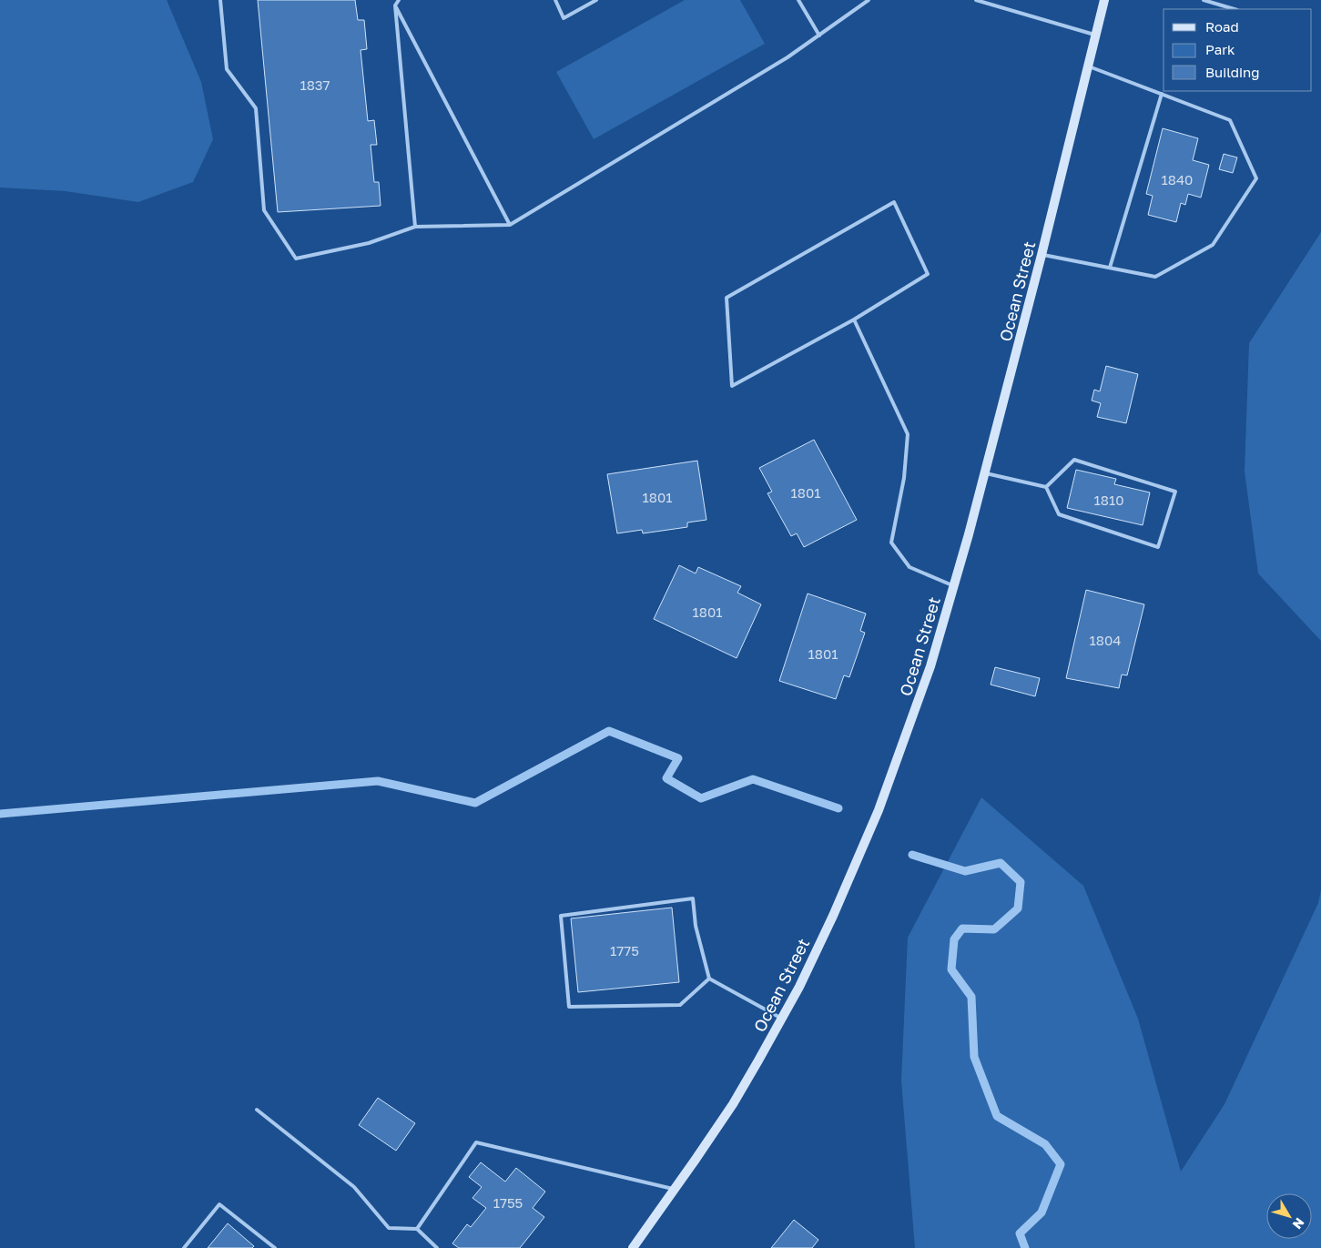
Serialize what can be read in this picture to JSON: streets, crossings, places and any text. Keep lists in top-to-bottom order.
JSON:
{
  "streets": {
    "main road": ["Ocean Street"]
  },
  "house_numbers": [
    "1837",
    "1840",
    "1801",
    "1801",
    "1810",
    "1801",
    "1804",
    "1801",
    "1775",
    "1755"
  ],
  "legend": ["Road", "Park", "Building"],
  "north": "bottom right"
}
